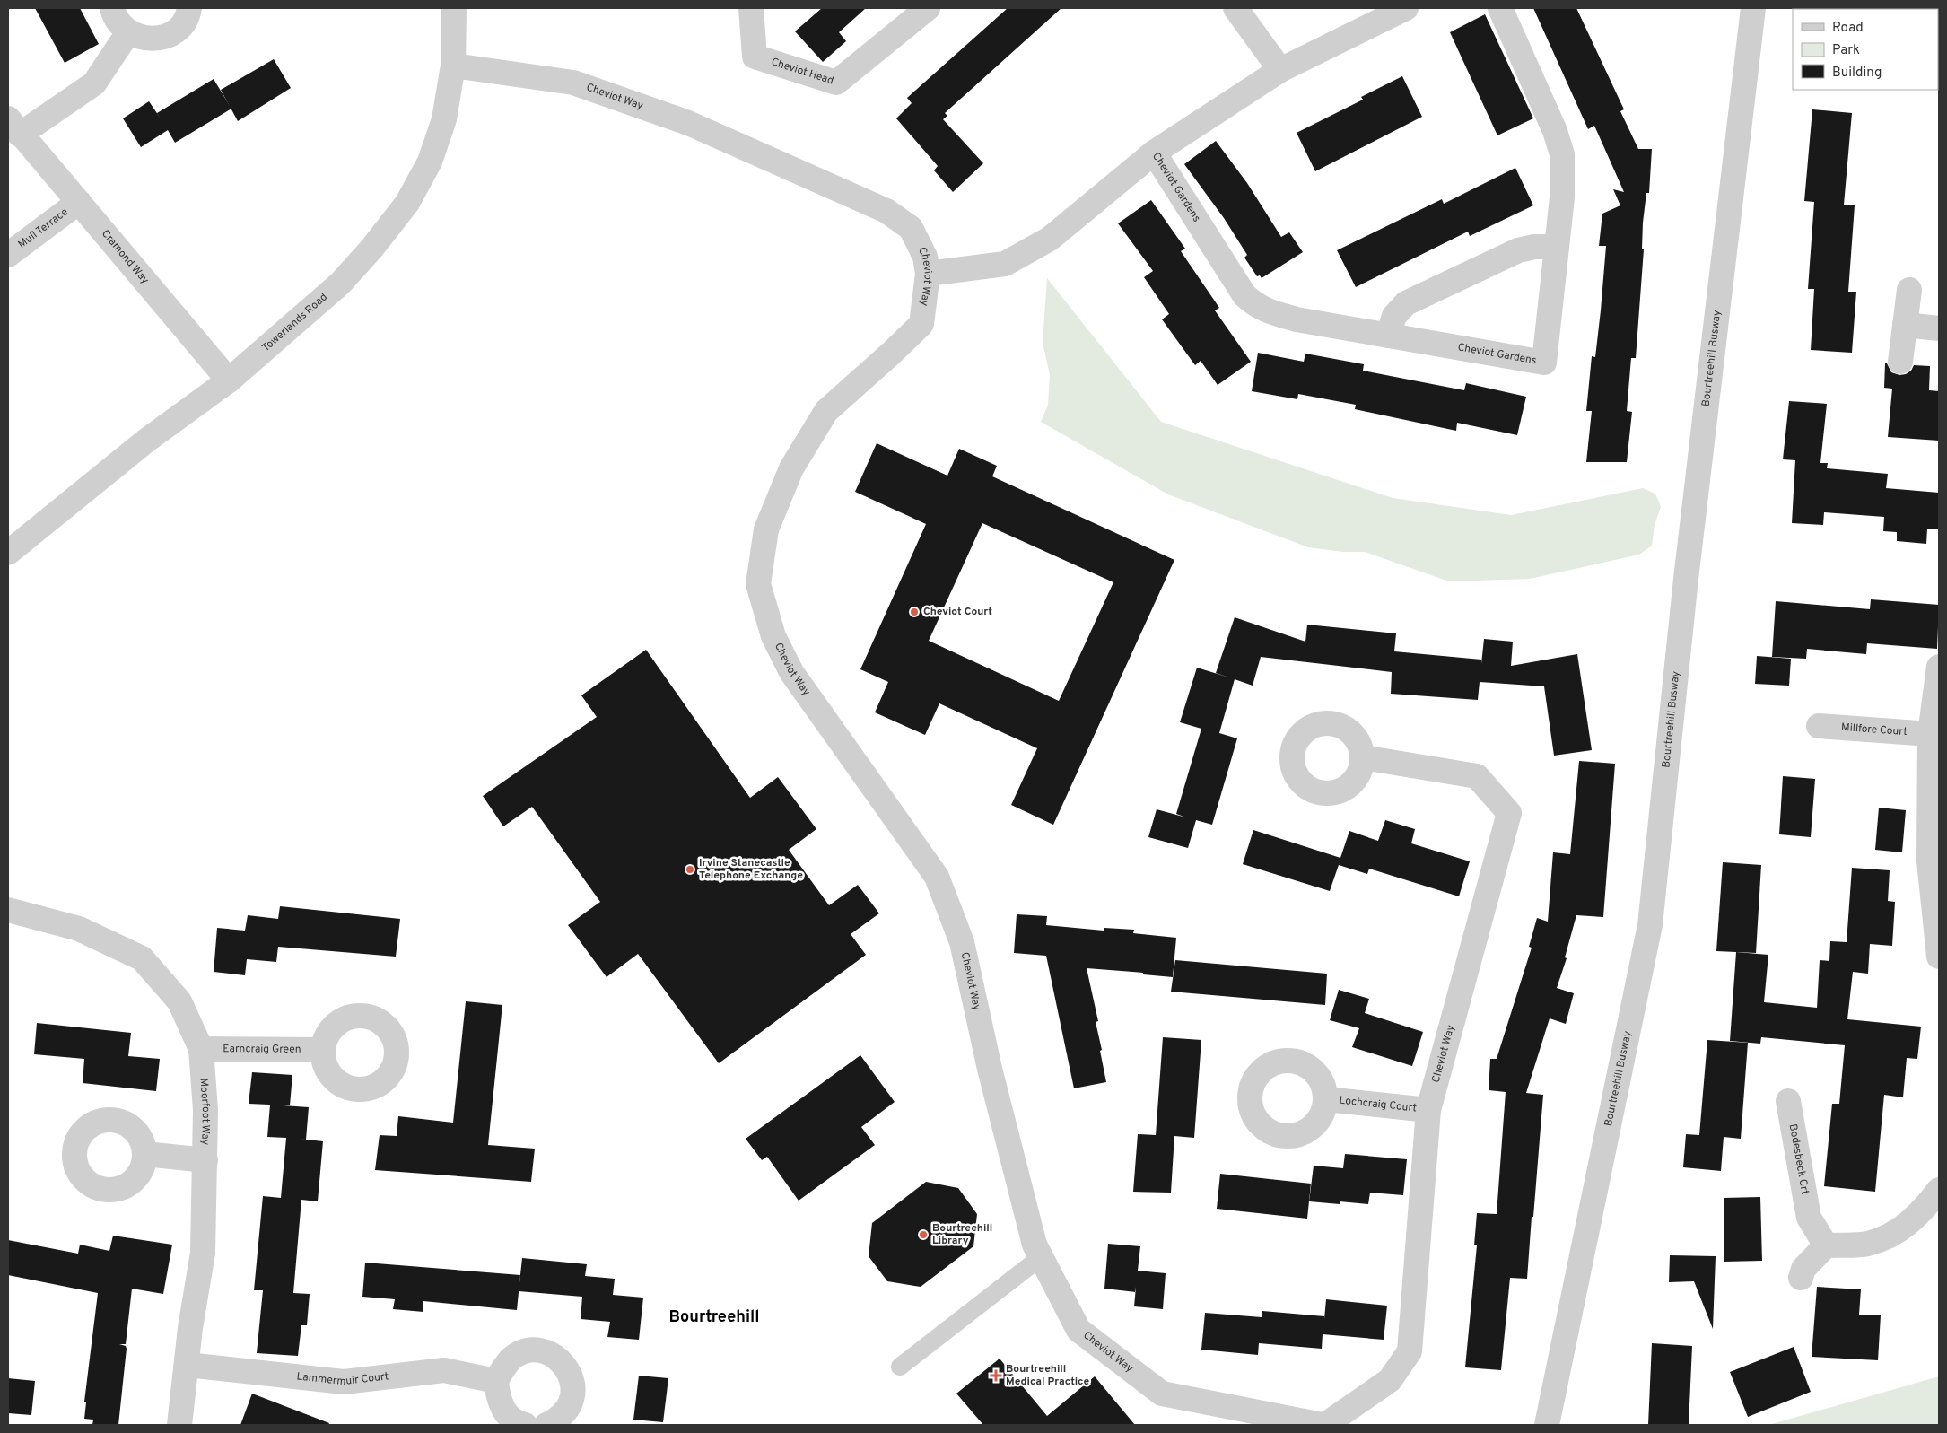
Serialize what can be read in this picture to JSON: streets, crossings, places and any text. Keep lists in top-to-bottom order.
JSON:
{
  "streets": {
    "street": [
      "Cheviot Head",
      "Cheviot Way",
      "Cheviot Gardens",
      "Mull Terrace",
      "Cramond Way",
      "Towerlands Road",
      "Bourtreehill Busway",
      "Millfore Court",
      "Earncraig Green",
      "Lochcraig Court",
      "Moorfoot Way",
      "Bodesbeck Crt",
      "Lammermuir Court"
    ]
  },
  "crossings": [
    ["Cheviot Way", "Towerlands Road"],
    ["Cheviot Way", "Lochcraig Court"],
    ["Mull Terrace", "Cramond Way"],
    ["Cramond Way", "Towerlands Road"],
    ["Earncraig Green", "Moorfoot Way"],
    ["Moorfoot Way", "Lammermuir Court"]
  ],
  "districts": ["Bourtreehill"],
  "places": {
    "other": ["Cheviot Court", "Irvine Stanecastle Telephone Exchange", "Bourtreehill Library"],
    "health": ["Bourtreehill Medical Practice"]
  },
  "legend": ["Road", "Park", "Building"]
}
